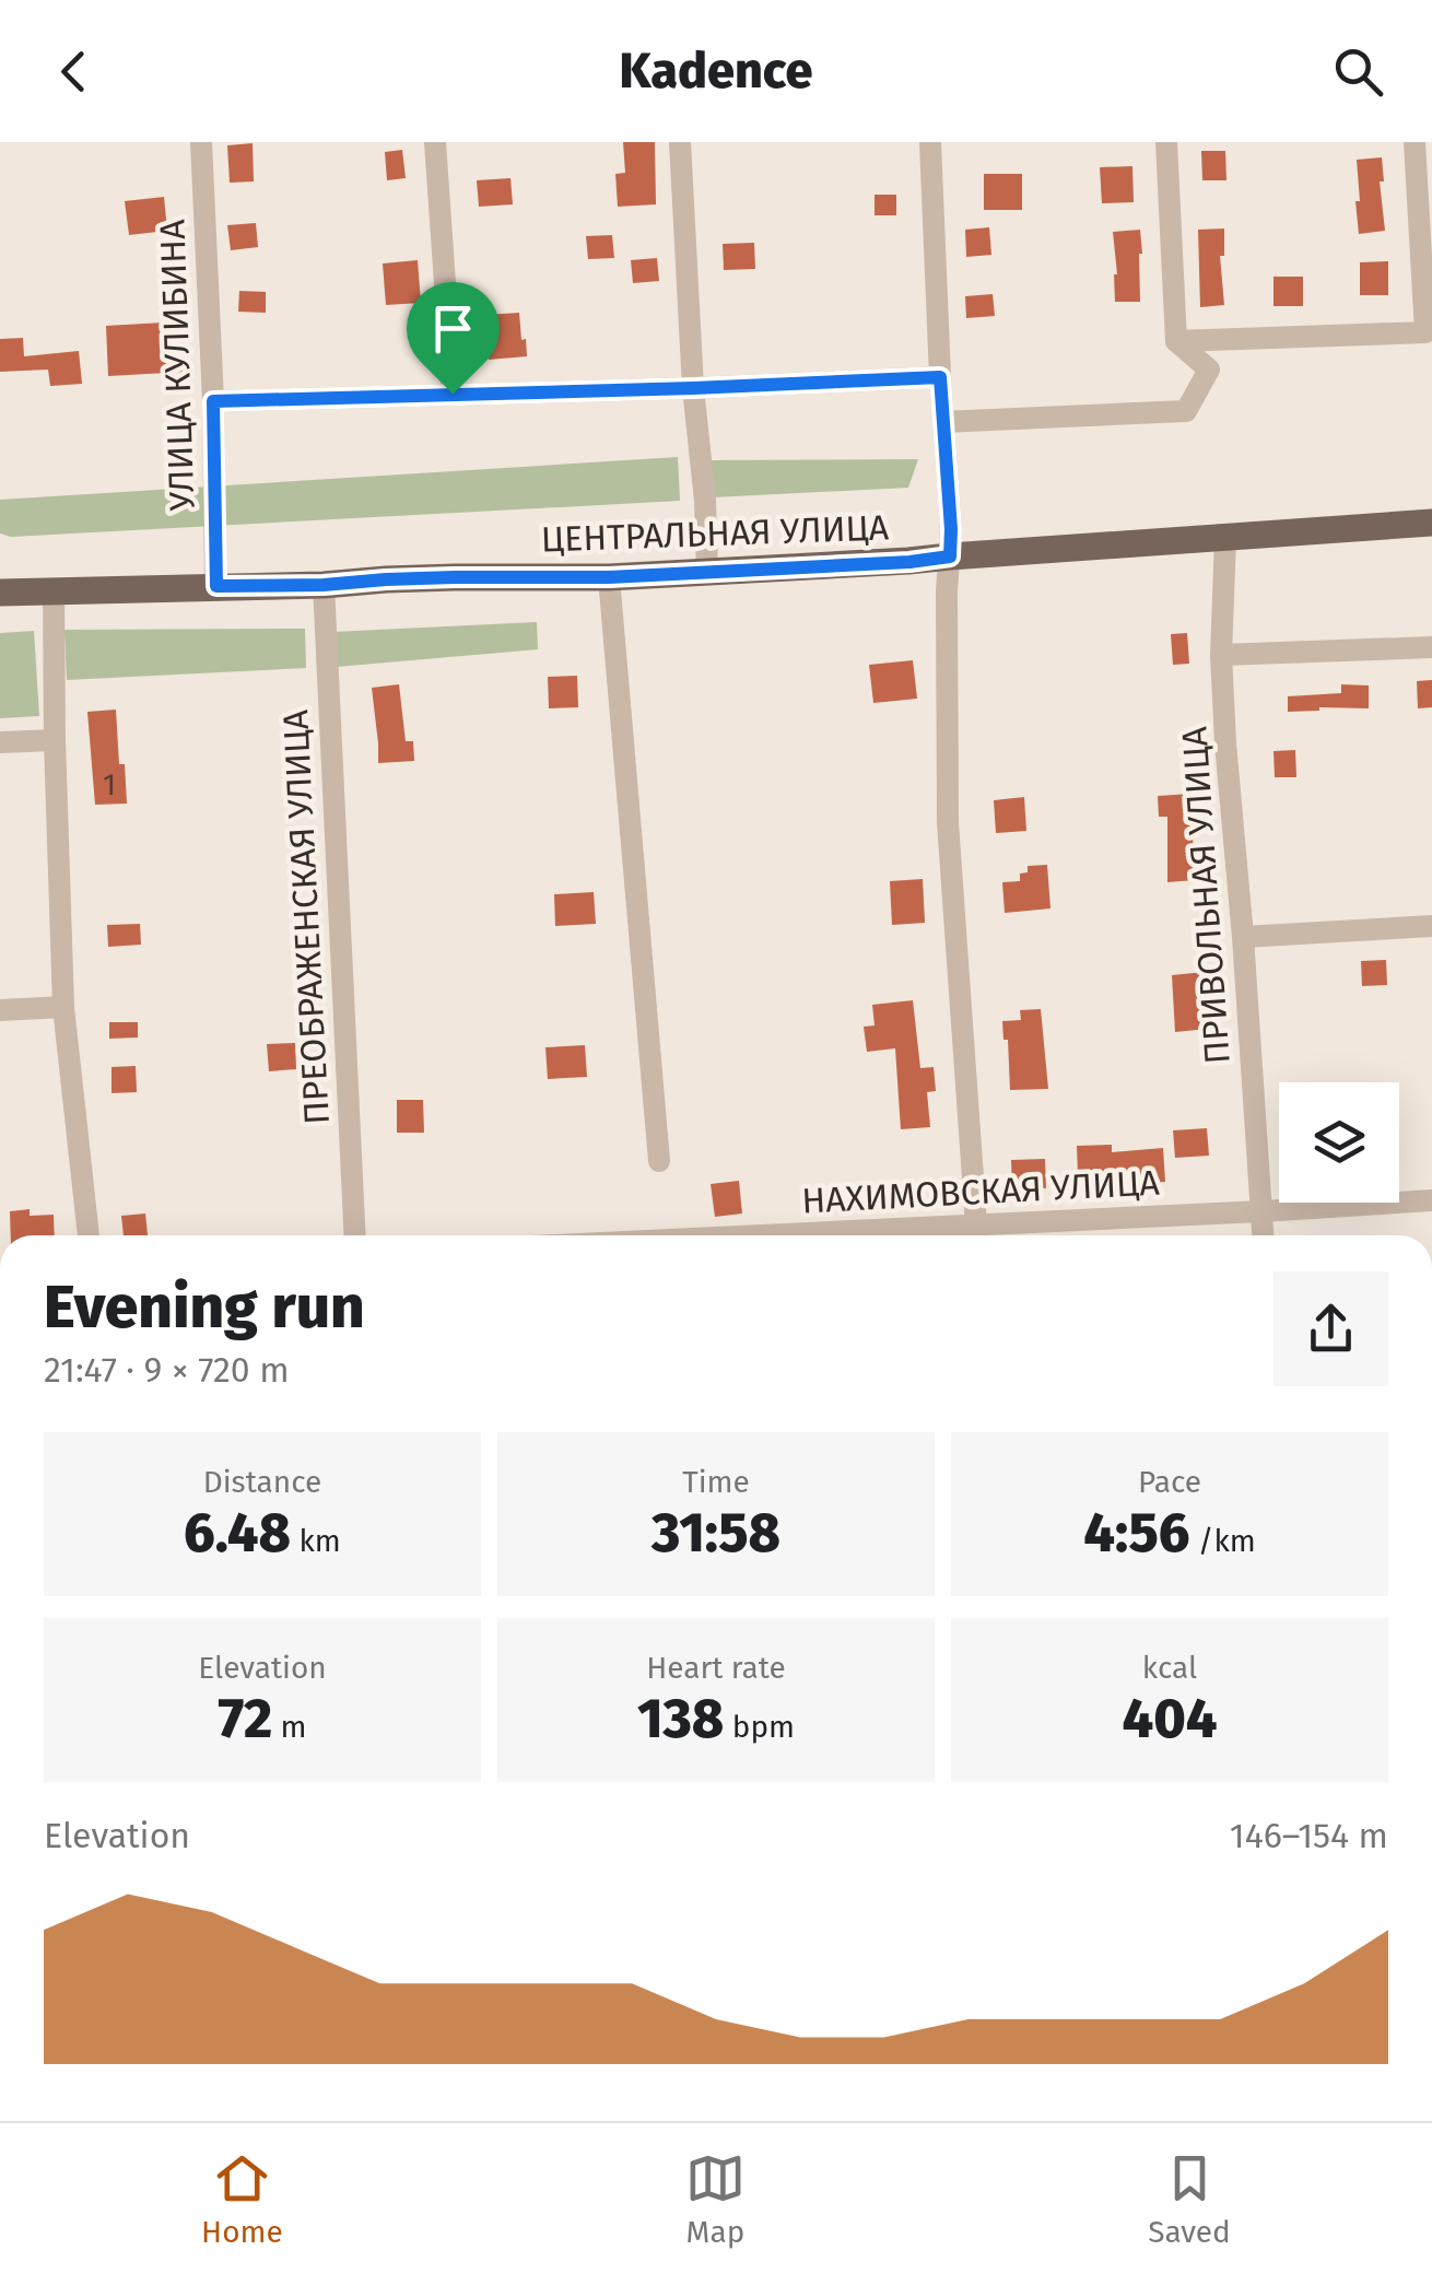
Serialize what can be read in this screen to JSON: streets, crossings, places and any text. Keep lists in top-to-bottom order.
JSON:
{
  "streets": {
    "main road": ["ЦЕНТРАЛЬНАЯ УЛИЦА"],
    "street": [
      "УЛИЦА КУЛИБИНА",
      "ПРИВОЛЬНАЯ УЛИЦА",
      "ПРЕОБРАЖЕНСКАЯ УЛИЦА",
      "НАХИМОВСКАЯ УЛИЦА"
    ]
  },
  "crossings": [
    ["УЛИЦА КУЛИБИНА", "ЦЕНТРАЛЬНАЯ УЛИЦА"],
    ["ЦЕНТРАЛЬНАЯ УЛИЦА", "ПРИВОЛЬНАЯ УЛИЦА"],
    ["ЦЕНТРАЛЬНАЯ УЛИЦА", "ПРЕОБРАЖЕНСКАЯ УЛИЦА"],
    ["ПРИВОЛЬНАЯ УЛИЦА", "НАХИМОВСКАЯ УЛИЦА"]
  ],
  "house_numbers": ["1"],
  "page": {
    "header": "Kadence",
    "heading": ["Evening run", "21:47 · 9 × 720 m"],
    "stats": [
      ["Distance", "6.48 km"],
      ["Time", "31:58"],
      ["Pace", "4:56 /km"],
      ["Elevation", "72 m"],
      ["Heart rate", "138 bpm"],
      ["kcal", "404"]
    ],
    "chart": ["Elevation", "146–154 m"],
    "tabs": ["Home", "Map", "Saved"]
  }
}
